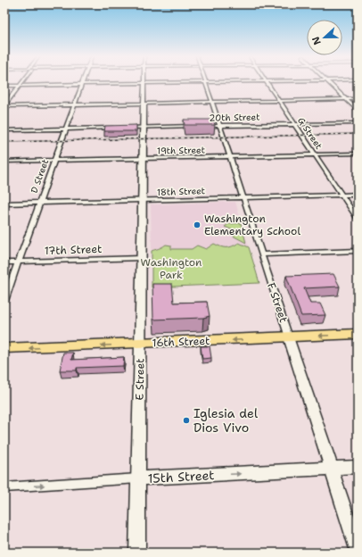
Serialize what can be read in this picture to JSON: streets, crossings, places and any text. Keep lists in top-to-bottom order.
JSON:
{
  "streets": {
    "main road": ["16th Street"],
    "street": [
      "20th Street",
      "G Street",
      "19th Street",
      "D Street",
      "18th Street",
      "17th Street",
      "F Street",
      "E Street",
      "15th Street"
    ]
  },
  "crossings": [
    ["20th Street", "G Street"],
    ["20th Street", "F Street"],
    ["20th Street", "E Street"],
    ["G Street", "19th Street"],
    ["G Street", "18th Street"],
    ["19th Street", "D Street"],
    ["19th Street", "F Street"],
    ["19th Street", "E Street"],
    ["D Street", "18th Street"],
    ["D Street", "17th Street"],
    ["18th Street", "F Street"],
    ["18th Street", "E Street"],
    ["17th Street", "E Street"],
    ["F Street", "16th Street"],
    ["F Street", "15th Street"],
    ["16th Street", "E Street"],
    ["E Street", "15th Street"]
  ],
  "one_way": ["16th Street", "15th Street"],
  "parks": ["Washington Park"],
  "places": ["Washington Elementary School", "Iglesia del Dios Vivo"],
  "north": "left"
}
